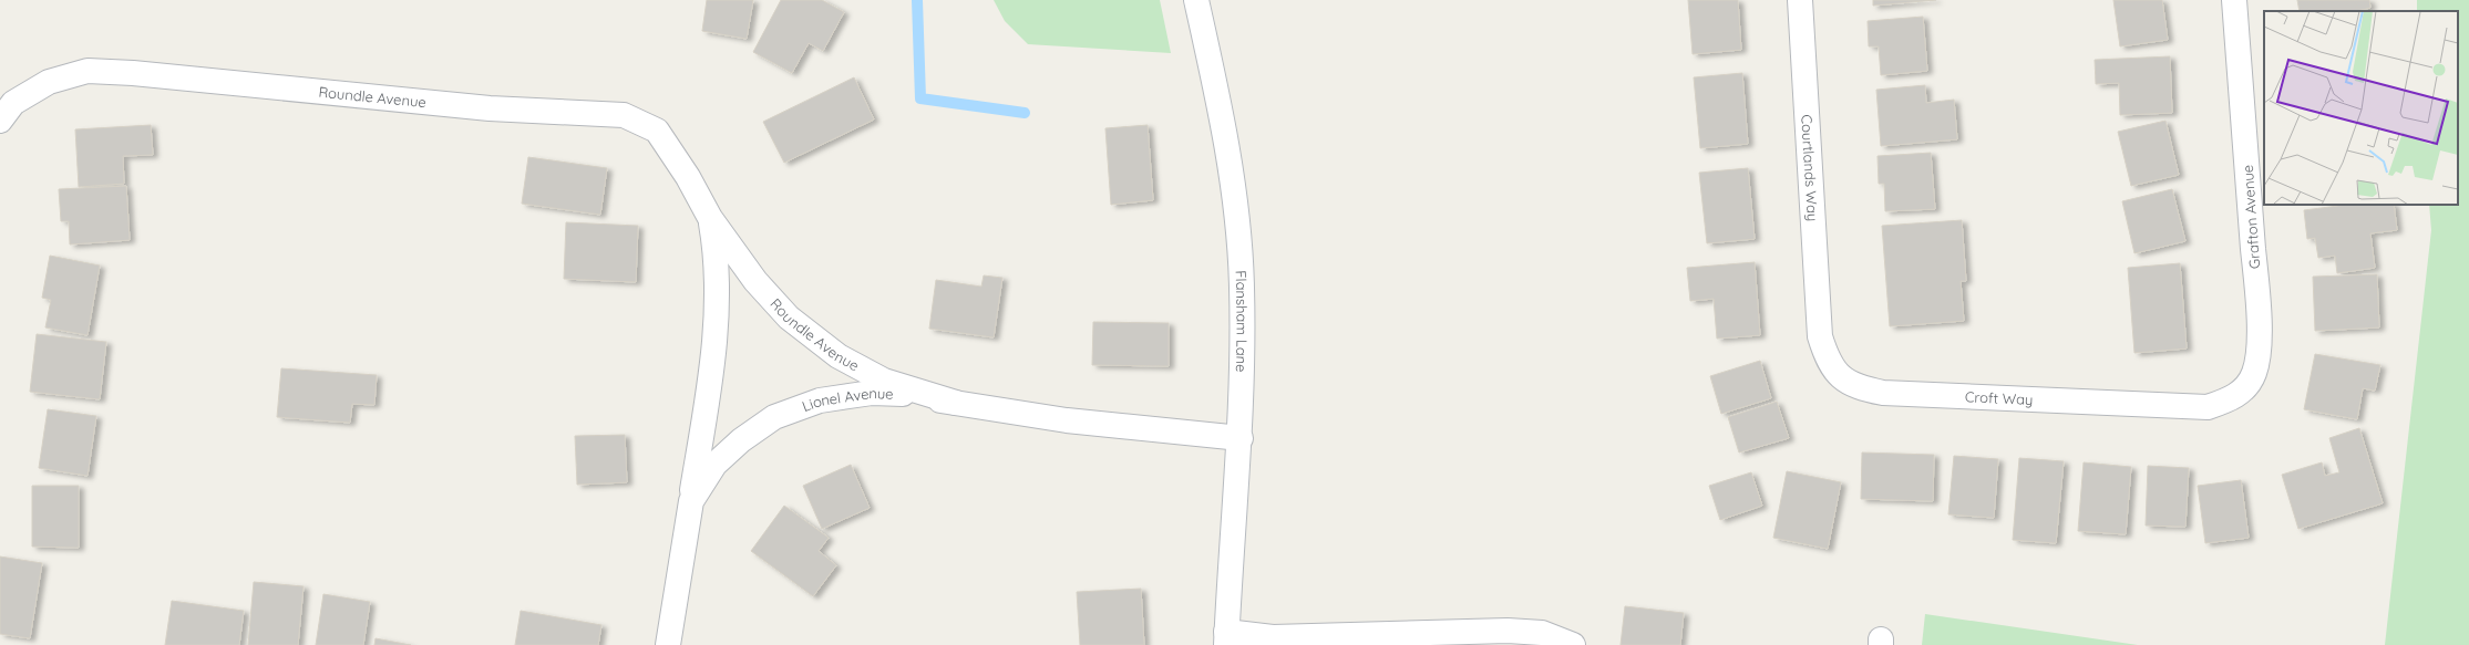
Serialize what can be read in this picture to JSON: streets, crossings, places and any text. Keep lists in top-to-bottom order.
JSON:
{
  "streets": {
    "street": [
      "Roundle Avenue",
      "Courtlands Way",
      "Grafton Avenue",
      "Flansham Lane",
      "Croft Way",
      "Lionel Avenue"
    ]
  },
  "crossings": [
    ["Roundle Avenue", "Lionel Avenue"],
    ["Courtlands Way", "Croft Way"],
    ["Grafton Avenue", "Croft Way"],
    ["Flansham Lane", "Lionel Avenue"]
  ]
}
